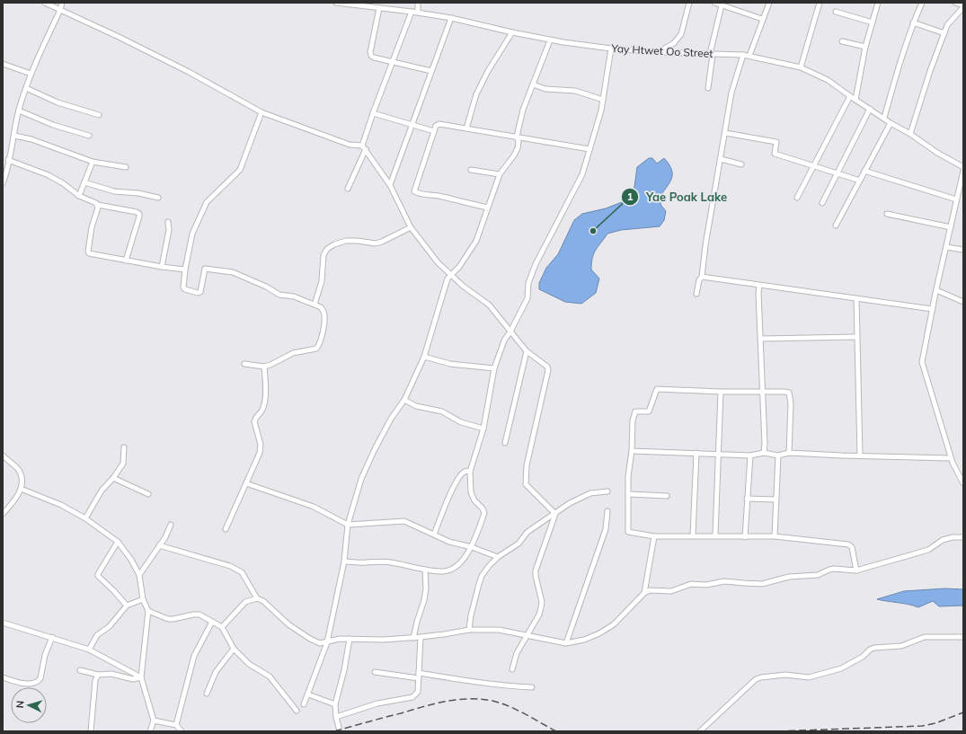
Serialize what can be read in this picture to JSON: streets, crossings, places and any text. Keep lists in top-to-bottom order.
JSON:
{
  "streets": {
    "street": ["Yay Htwet Oo Street"]
  },
  "places": ["Yae Poak Lake"],
  "north": "left"
}
